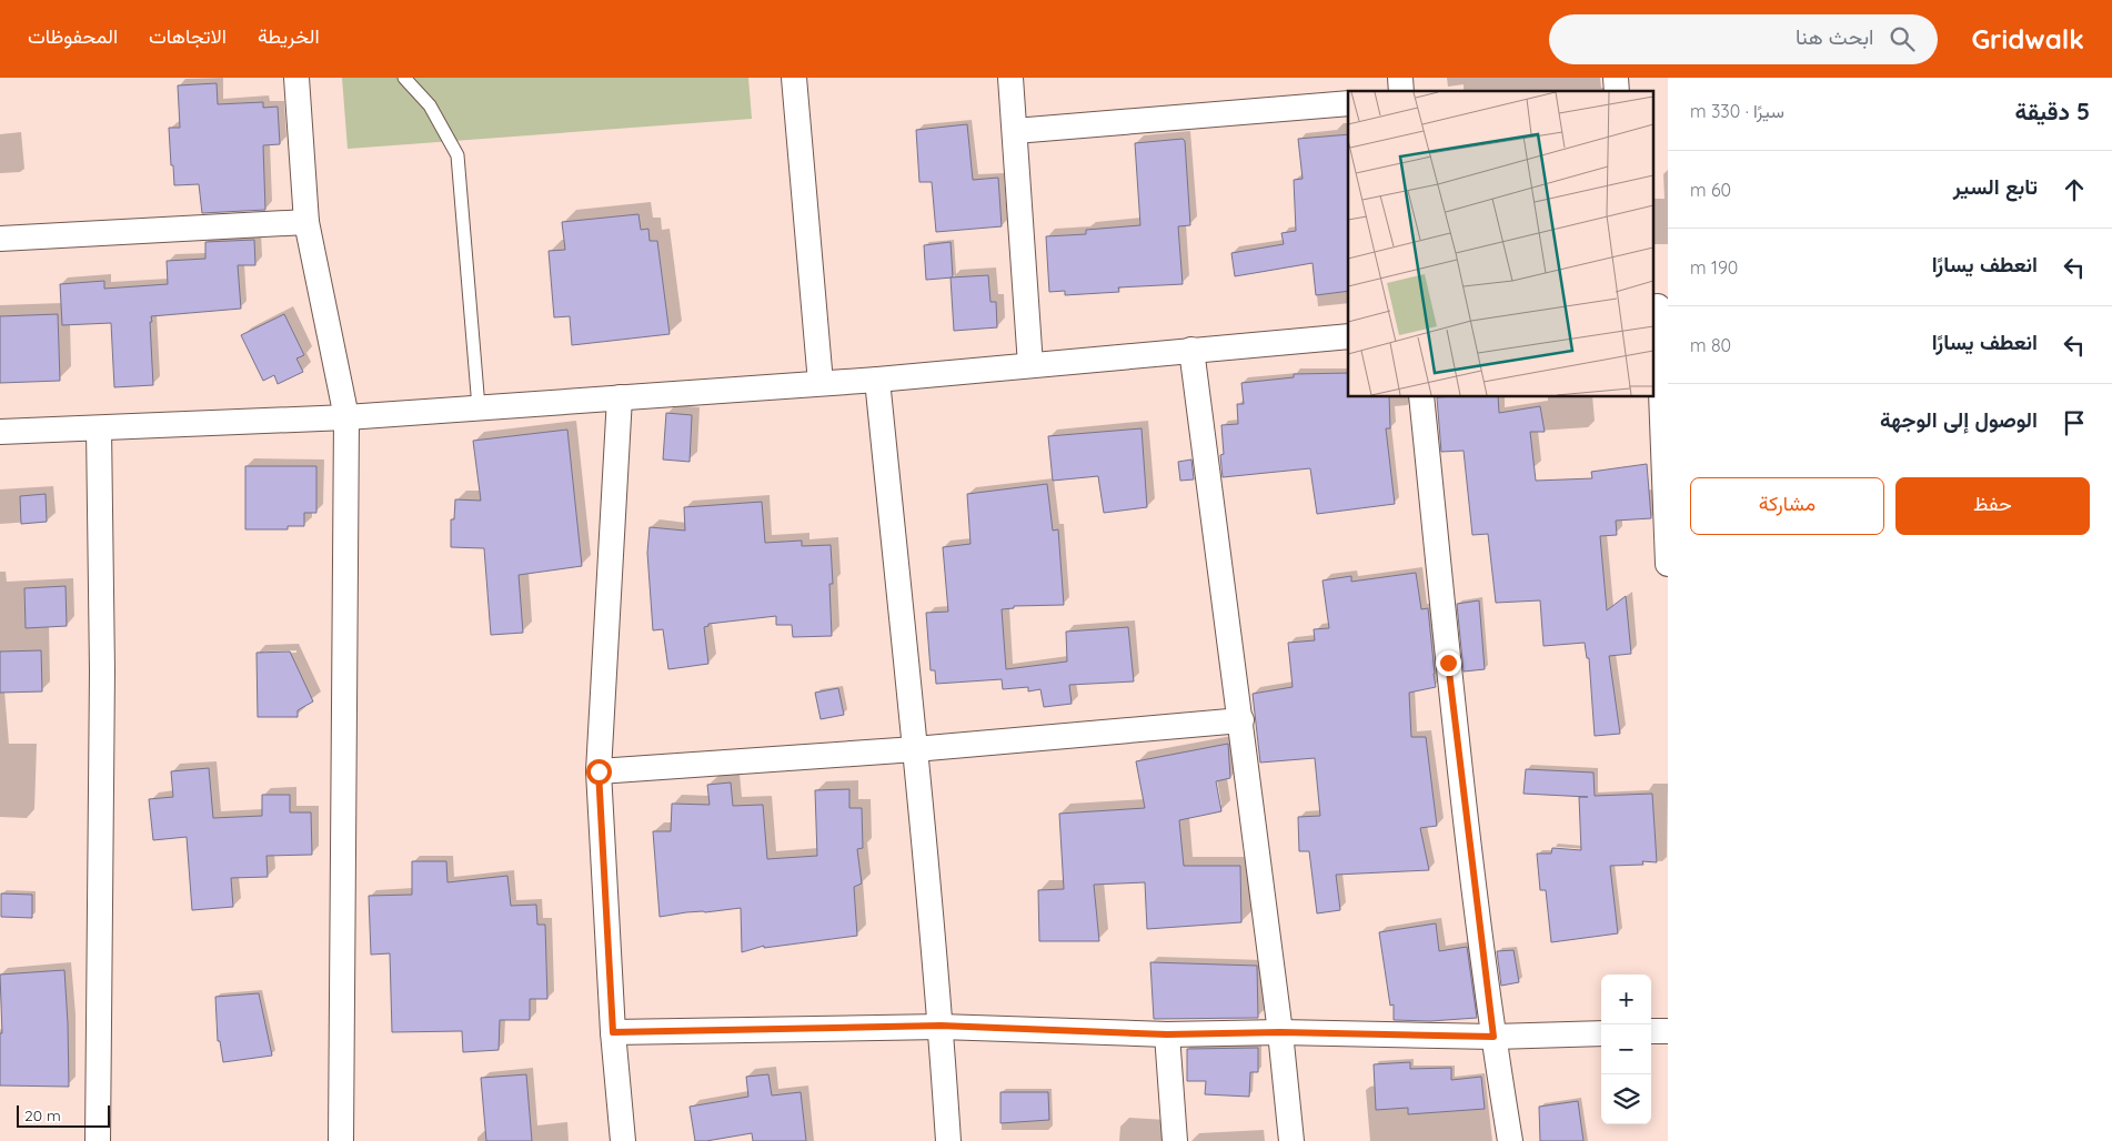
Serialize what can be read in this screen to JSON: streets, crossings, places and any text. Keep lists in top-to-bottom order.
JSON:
{
  "scale_bar": "20 m",
  "page": {
    "header": "Gridwalk",
    "search": "ابحث هنا",
    "nav": ["الخريطة", "الاتجاهات", "المحفوظات"],
    "heading": ["5 دقيقة", "سيرًا · 330 m"],
    "list": [
      ["تابع السير", "60 m"],
      ["انعطف يسارًا", "190 m"],
      ["انعطف يسارًا", "80 m"],
      "الوصول إلى الوجهة"
    ],
    "buttons": ["حفظ", "مشاركة"],
    "map_buttons": ["+", "−"],
    "scale": "20 m"
  }
}
